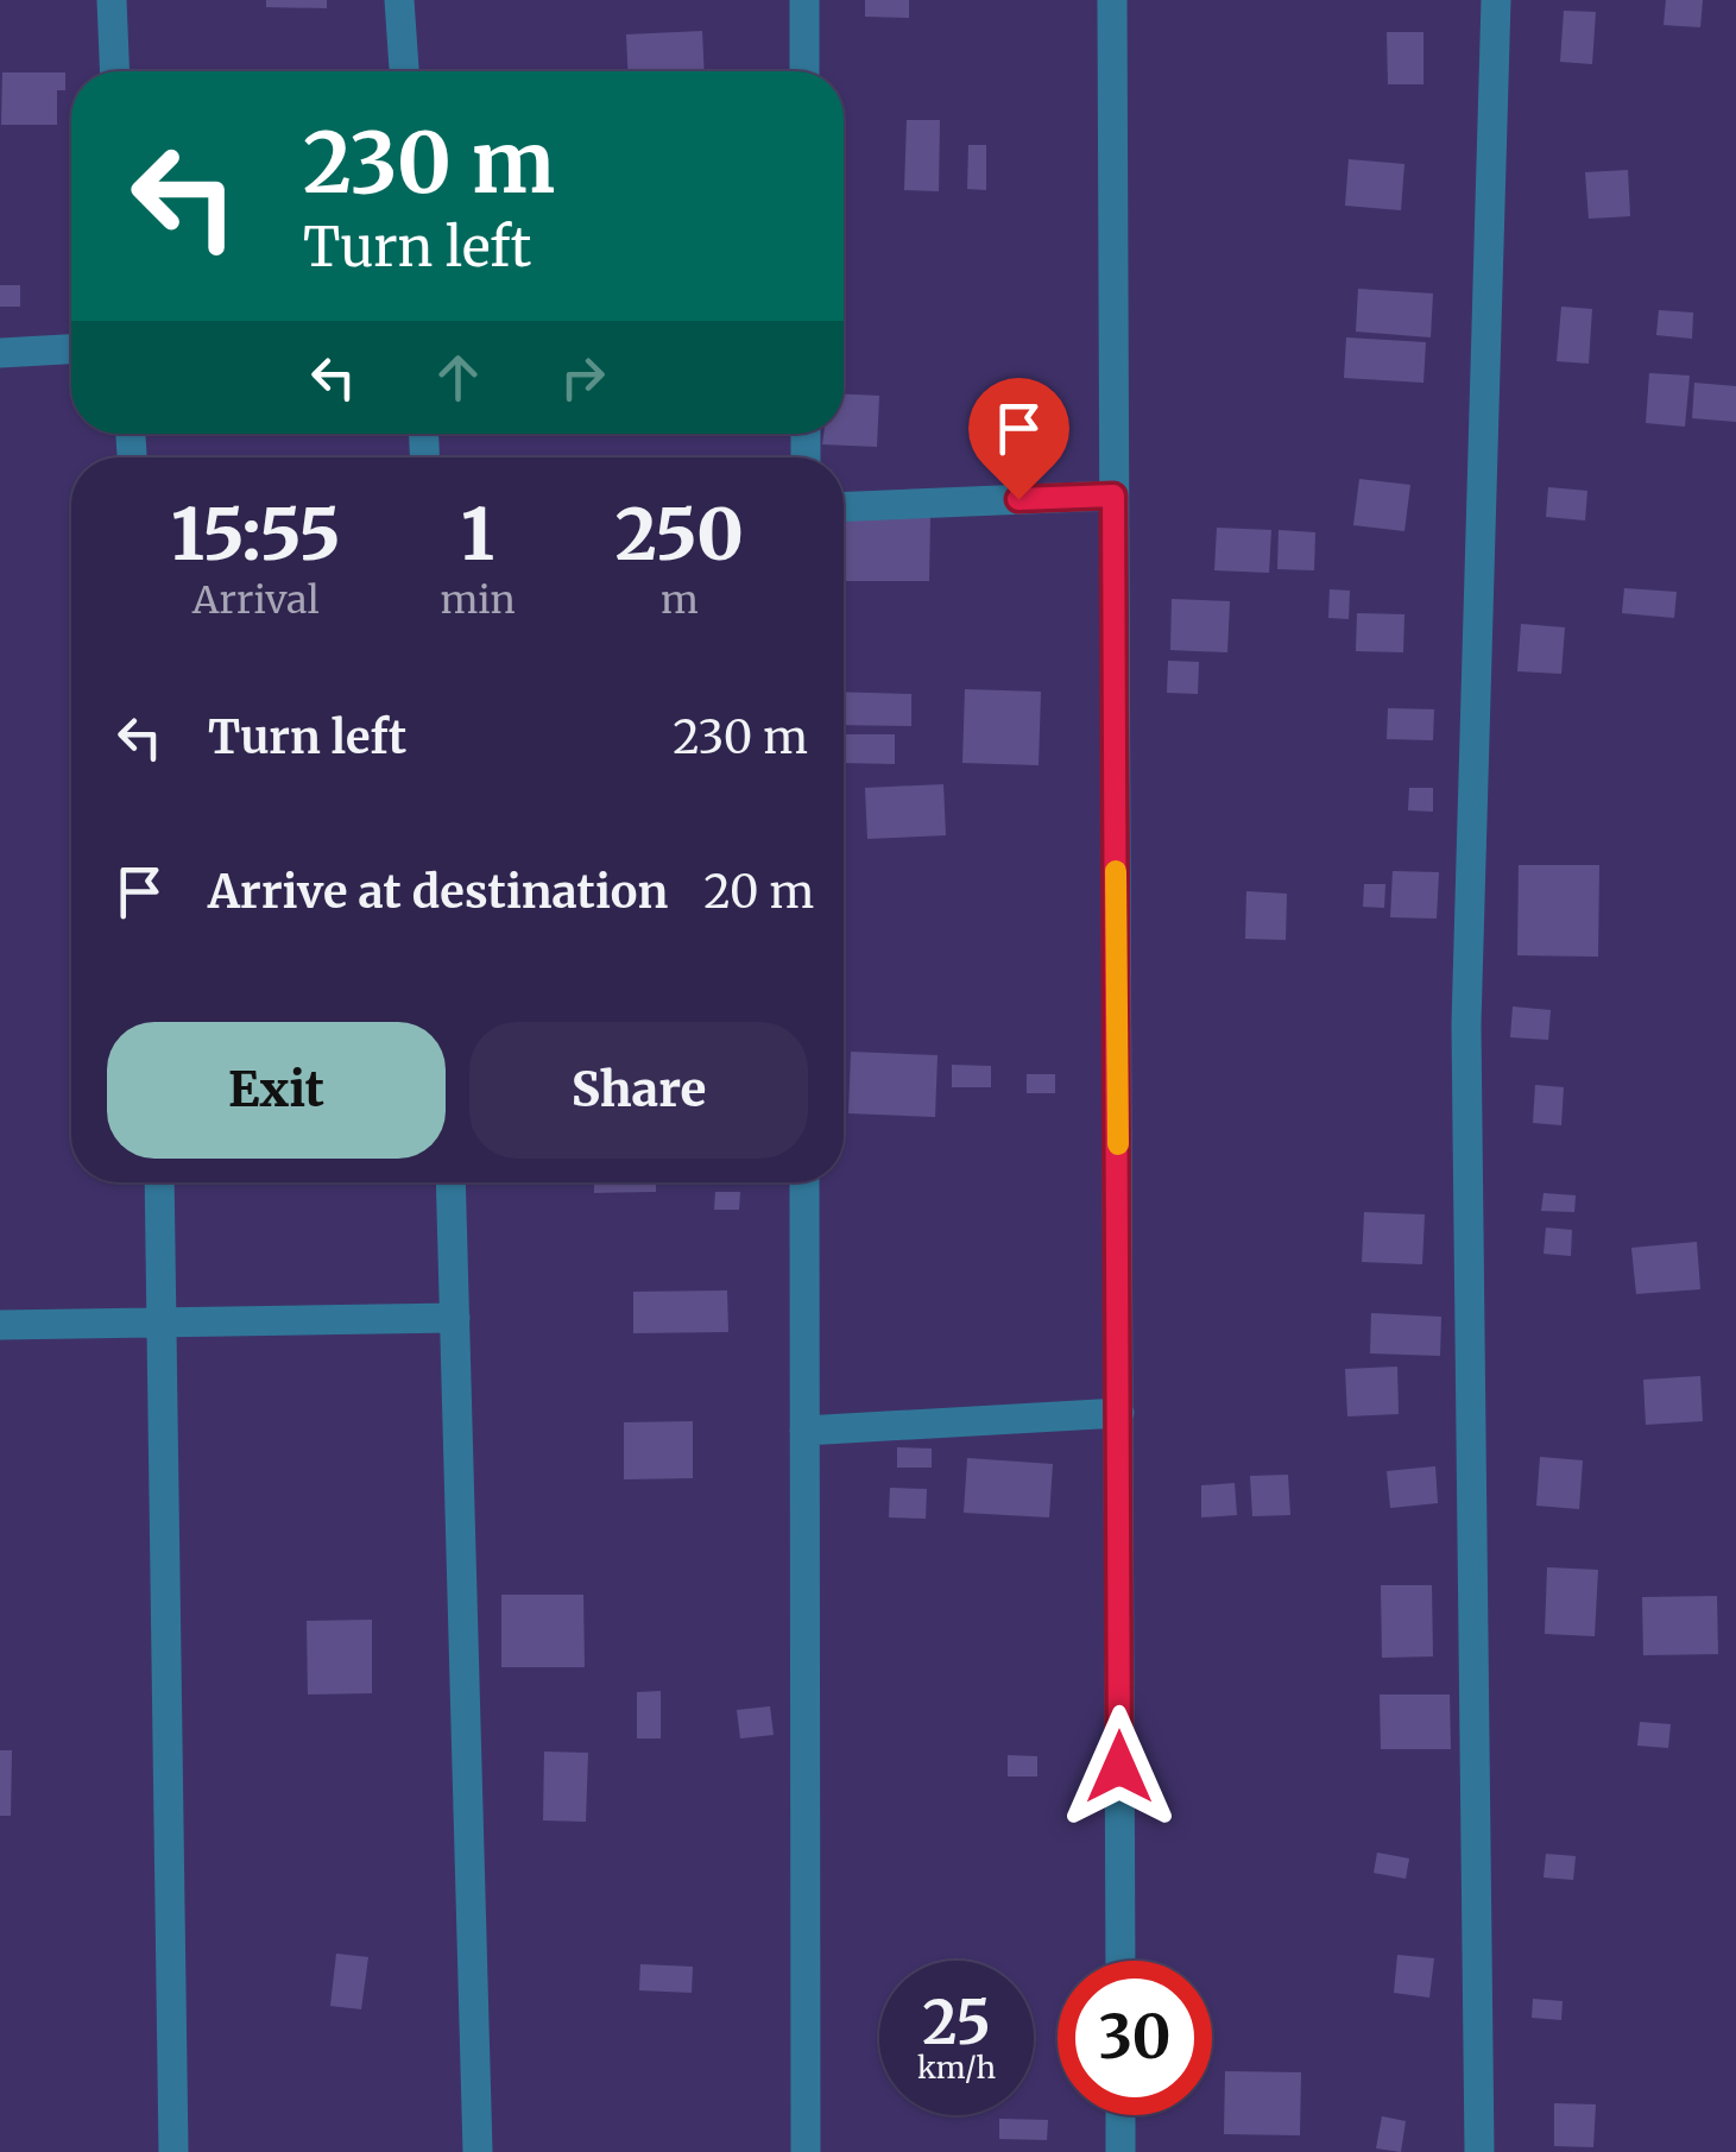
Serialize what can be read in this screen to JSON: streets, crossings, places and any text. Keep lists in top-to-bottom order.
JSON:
{
  "page": {
    "turn": ["230 m", "Turn left"],
    "eta": [
      "15:55",
      "Arrival",
      "1",
      "min",
      "250",
      "m"
    ],
    "list": [
      {
        "name": "Turn left",
        "value": "230 m"
      },
      {
        "name": "Arrive at destination",
        "value": "20 m"
      }
    ],
    "buttons": ["Exit", "Share"],
    "speed": "25 km/h",
    "limit": "30"
  }
}
